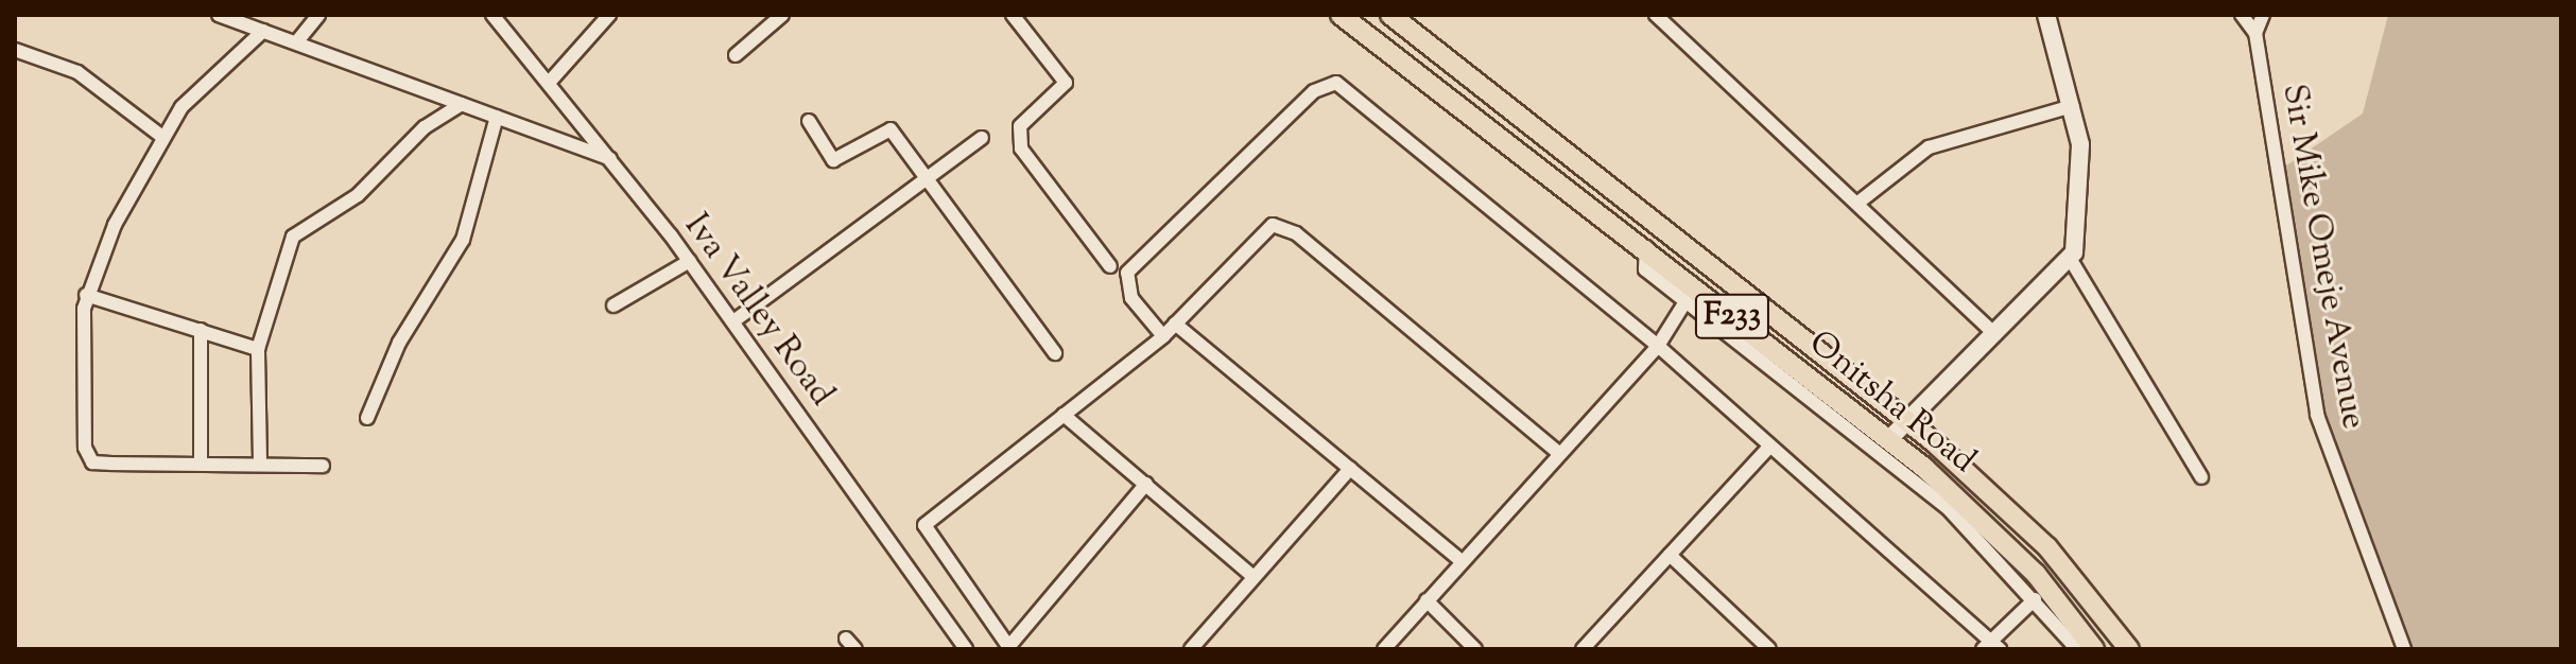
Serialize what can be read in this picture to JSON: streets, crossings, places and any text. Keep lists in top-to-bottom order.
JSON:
{
  "streets": {
    "main road": ["F233", "Onitsha Road"],
    "street": ["Sir Mike Omeje Avenue", "Iva Valley Road"]
  }
}
